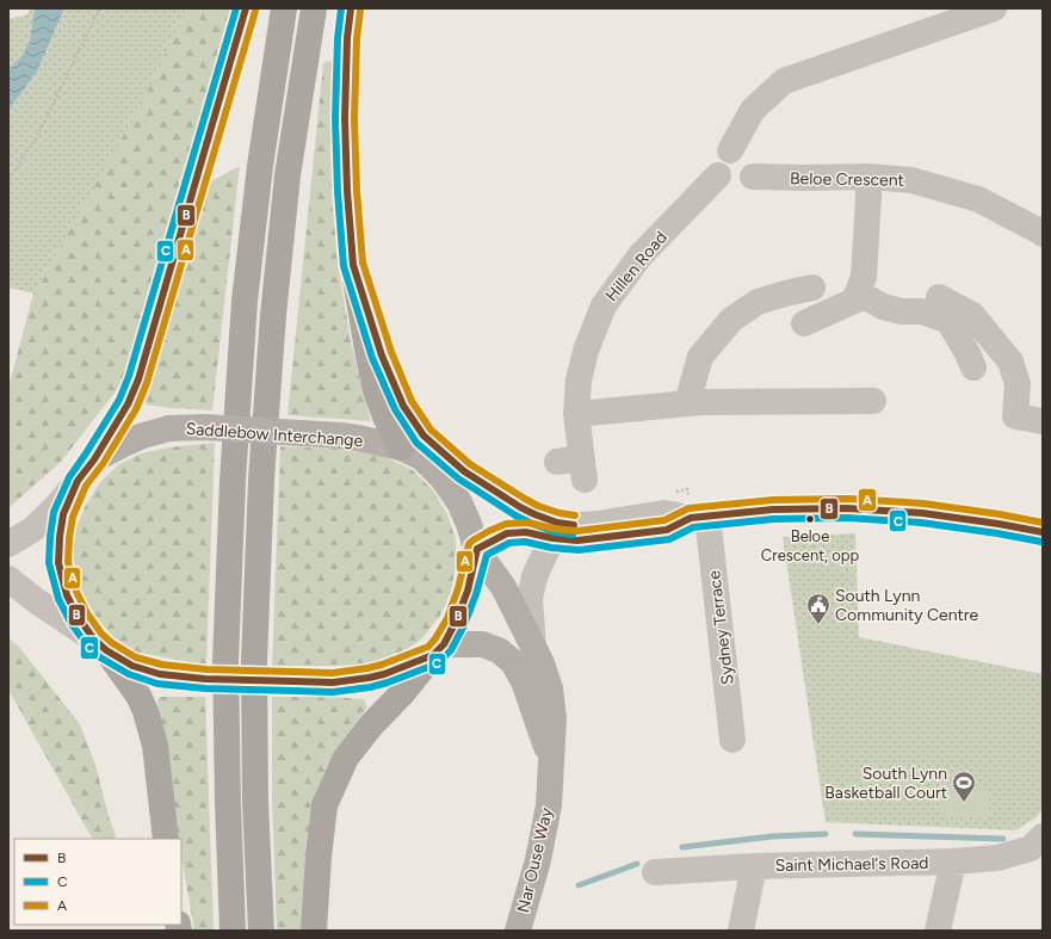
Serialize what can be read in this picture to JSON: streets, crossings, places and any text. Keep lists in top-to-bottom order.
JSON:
{
  "streets": {
    "main road": ["Saddlebow Interchange", "Nar Ouse Way"],
    "street": [
      "Beloe Crescent",
      "Hillen Road",
      "Sydney Terrace",
      "Saint Michael's Road"
    ]
  },
  "crossings": [
    ["Beloe Crescent", "Hillen Road"],
    ["Saddlebow Interchange", "Nar Ouse Way"]
  ],
  "places": {
    "other": ["Beloe Crescent, opp"],
    "public building": ["South Lynn Community Centre"],
    "sports": ["South Lynn Basketball Court"]
  },
  "lines": ["transit line B", "transit line C", "transit line A"],
  "legend": ["B", "C", "A"]
}
